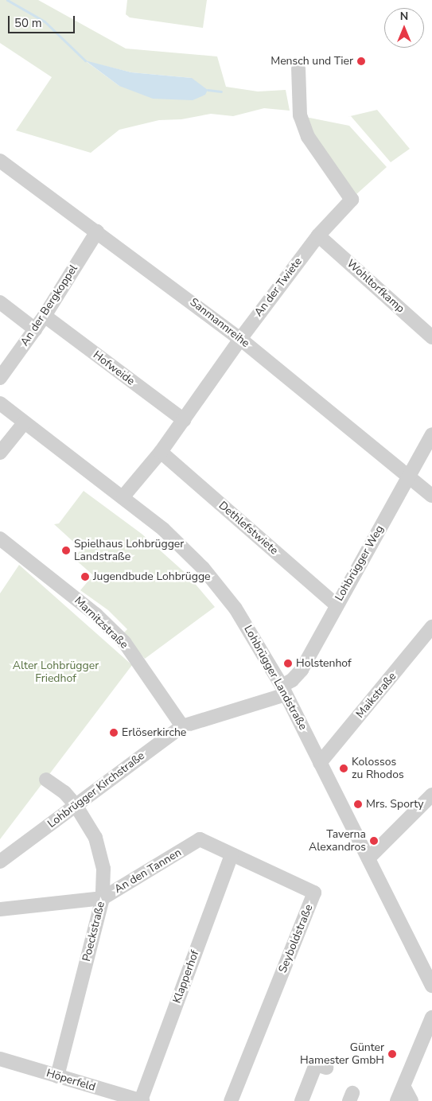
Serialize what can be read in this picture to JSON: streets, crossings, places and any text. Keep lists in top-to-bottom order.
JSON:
{
  "streets": {
    "street": [
      "Wohltorfkamp",
      "An der Twiete",
      "An der Bergkoppel",
      "Sanmannreihe",
      "Hofweide",
      "Dethlefstwiete",
      "Lohbrügger Weg",
      "Marnitzstraße",
      "Lohbrügger Landstraße",
      "Maikstraße",
      "Lohbrügger Kirchstraße",
      "An den Tannen",
      "Poeckstraße",
      "Seyboldstraße",
      "Klapperhof",
      "Höperfeld"
    ]
  },
  "crossings": [
    ["Wohltorfkamp", "An der Twiete"],
    ["An der Twiete", "Sanmannreihe"],
    ["An der Twiete", "Hofweide"],
    ["An der Twiete", "Dethlefstwiete"],
    ["An der Twiete", "Lohbrügger Landstraße"],
    ["An der Bergkoppel", "Sanmannreihe"],
    ["An der Bergkoppel", "Hofweide"],
    ["Sanmannreihe", "Lohbrügger Weg"],
    ["Dethlefstwiete", "Lohbrügger Weg"],
    ["Lohbrügger Weg", "Lohbrügger Landstraße"],
    ["Lohbrügger Weg", "Lohbrügger Kirchstraße"],
    ["Marnitzstraße", "Lohbrügger Kirchstraße"],
    ["Lohbrügger Landstraße", "Maikstraße"],
    ["Lohbrügger Landstraße", "Lohbrügger Kirchstraße"],
    ["Lohbrügger Kirchstraße", "Poeckstraße"],
    ["An den Tannen", "Poeckstraße"],
    ["An den Tannen", "Seyboldstraße"],
    ["Poeckstraße", "Höperfeld"],
    ["Seyboldstraße", "Klapperhof"],
    ["Klapperhof", "Höperfeld"]
  ],
  "parks": ["Alter Lohbrügger Friedhof"],
  "places": [
    "Mensch und Tier",
    "Spielhaus Lohbrügger Landstraße",
    "Jugendbude Lohbrügge",
    "Holstenhof",
    "Erlöserkirche",
    "Kolossos zu Rhodos",
    "Mrs. Sporty",
    "Taverna Alexandros",
    "Günter Hamester GmbH"
  ],
  "scale_bar": "50 m",
  "north": "top"
}
